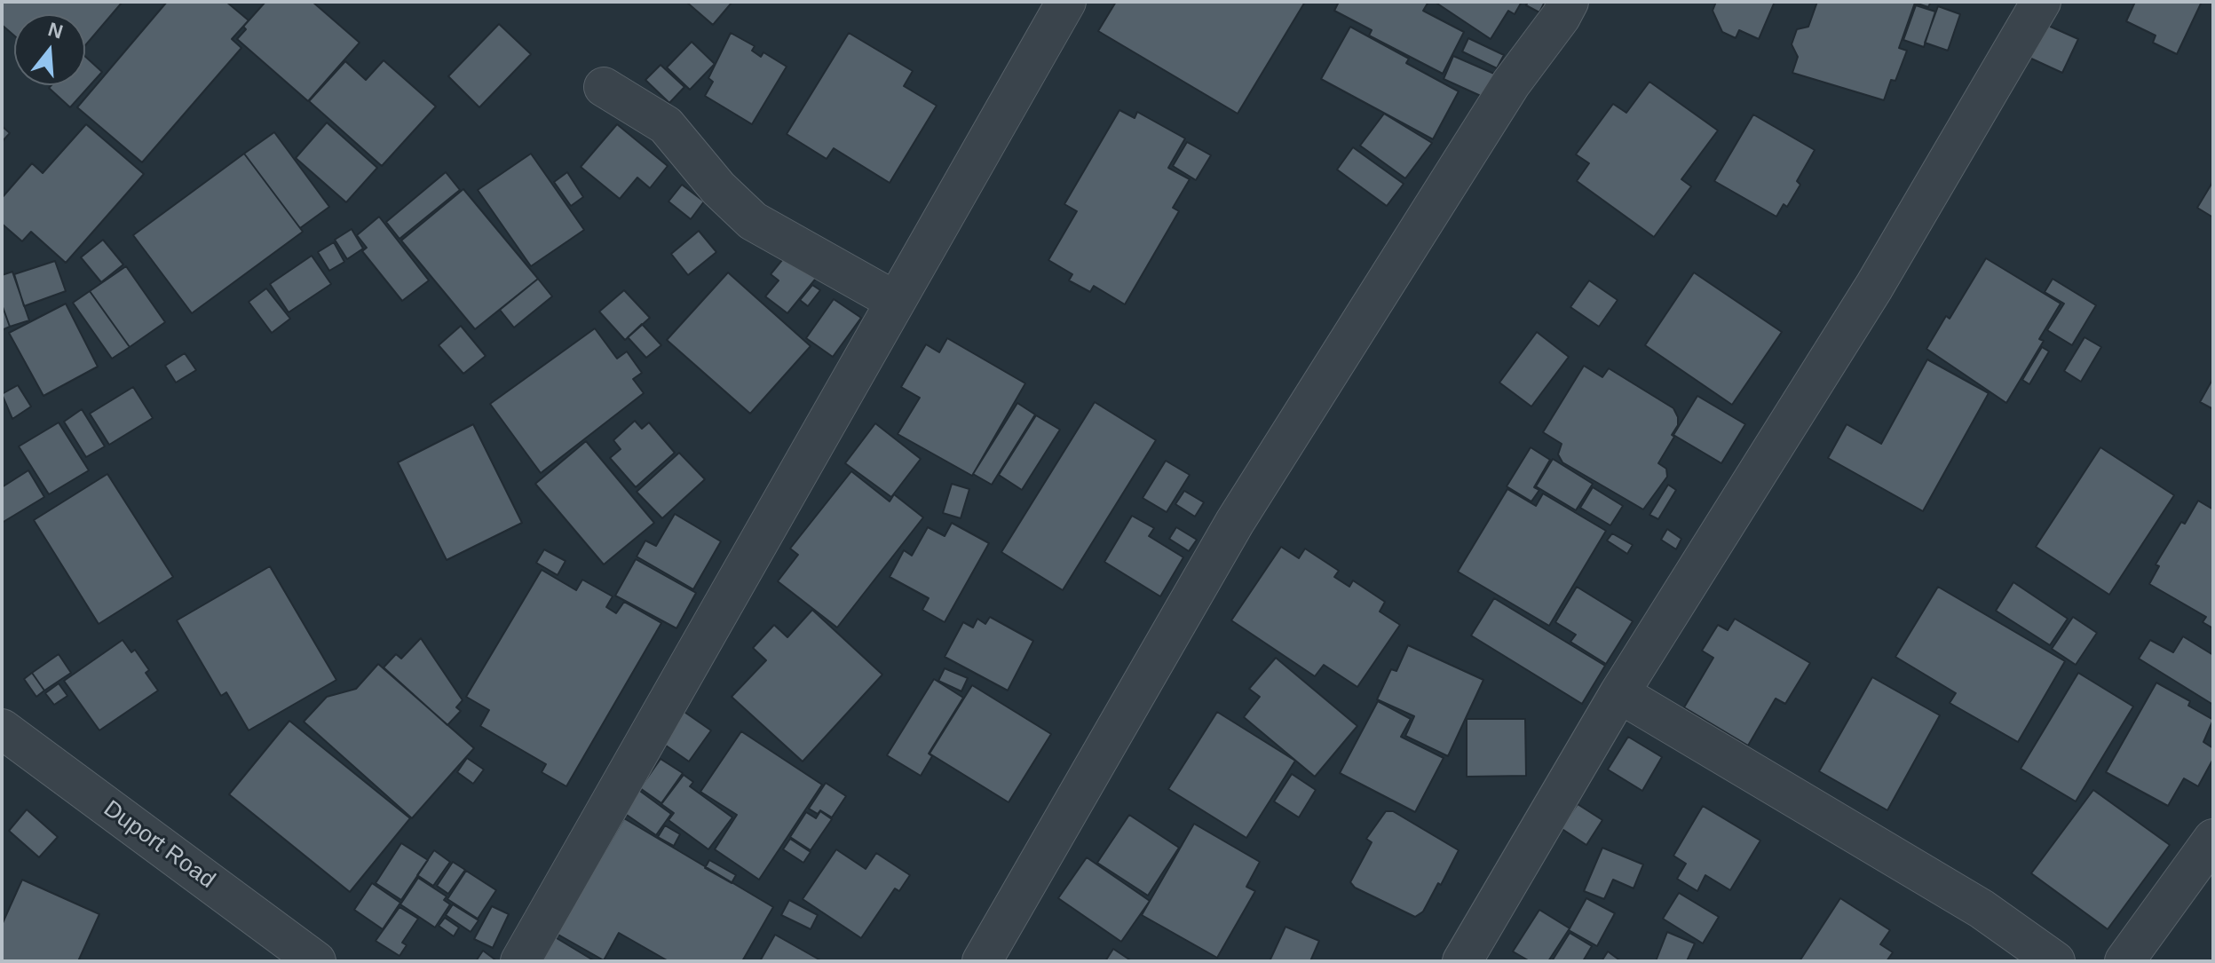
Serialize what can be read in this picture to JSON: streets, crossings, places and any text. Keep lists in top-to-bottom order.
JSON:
{
  "streets": {
    "street": ["Duport Road"]
  },
  "north": "top"
}
